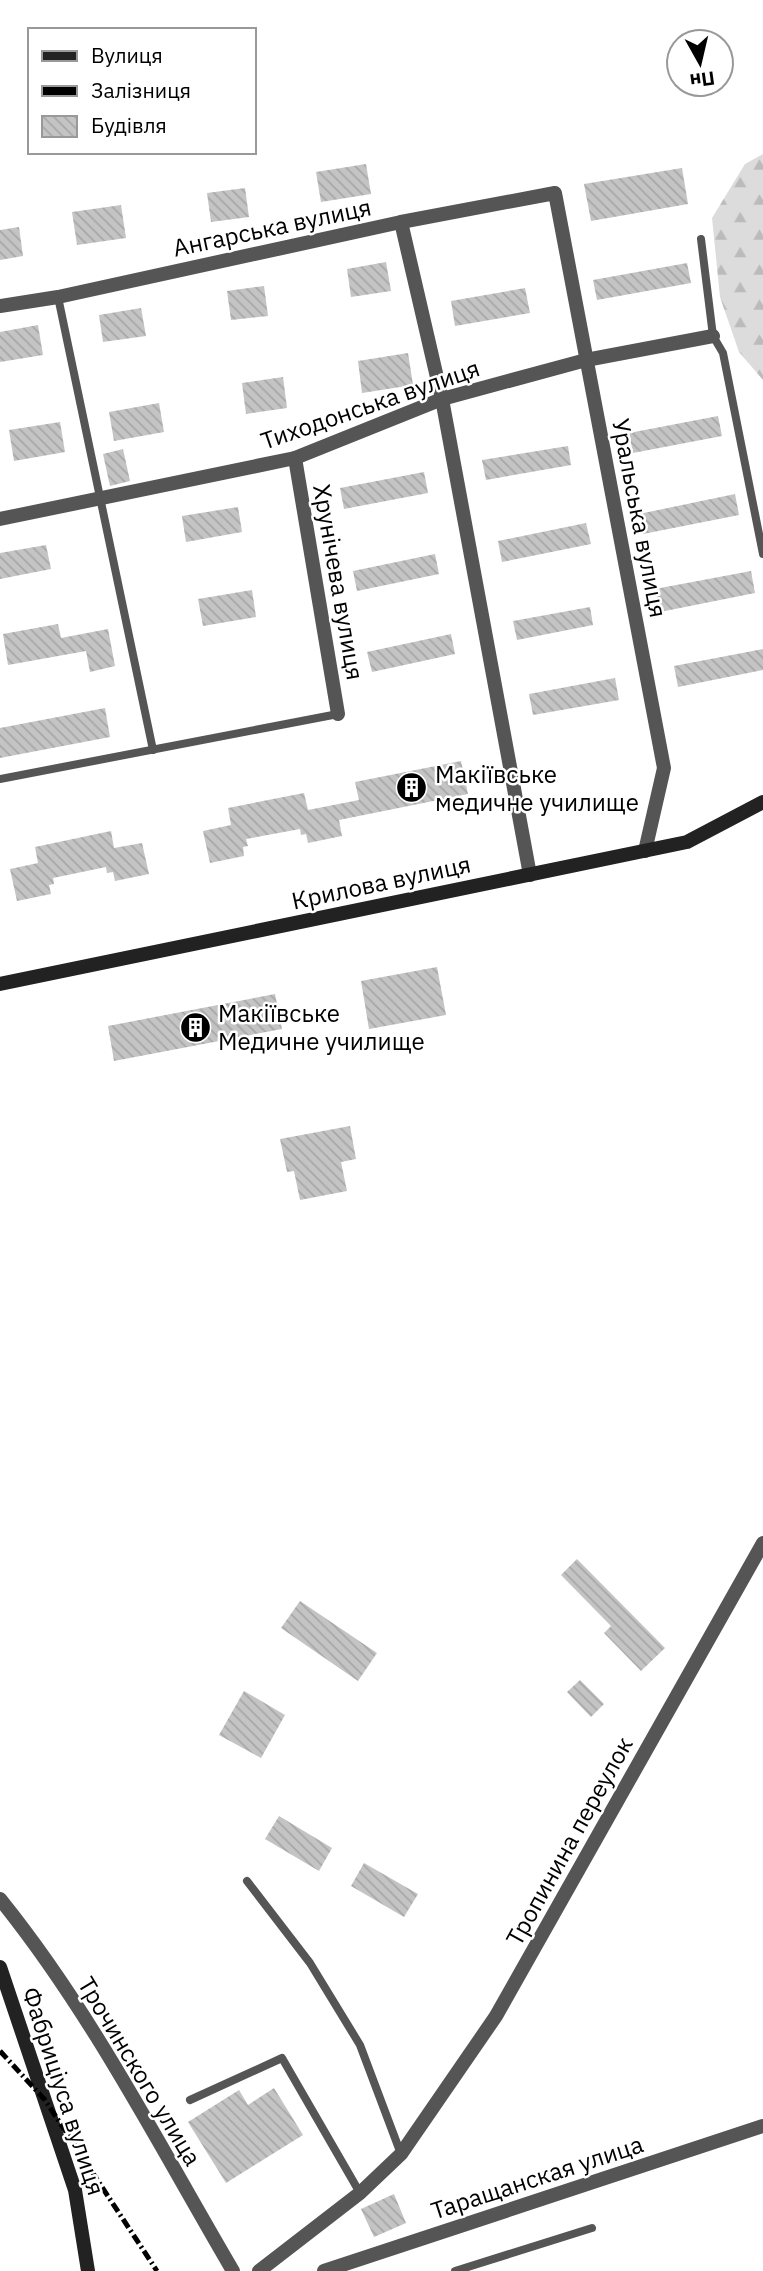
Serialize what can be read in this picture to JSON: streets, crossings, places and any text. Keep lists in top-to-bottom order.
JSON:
{
  "streets": {
    "main road": ["Крилова вулиця", "Фабриціуса вулиця"],
    "street": [
      "Ангарська вулиця",
      "Тиходонська вулиця",
      "Уральська вулиця",
      "Хрунічева вулиця",
      "Тропинина переулок",
      "Трочинского улица",
      "Таращанская улица"
    ]
  },
  "crossings": [
    ["Ангарська вулиця", "Уральська вулиця"],
    ["Тиходонська вулиця", "Уральська вулиця"],
    ["Тиходонська вулиця", "Хрунічева вулиця"],
    ["Уральська вулиця", "Крилова вулиця"]
  ],
  "places": {
    "building": ["Макіївське медичне училище", "Макіївське Медичне училище"]
  },
  "legend": ["Вулиця", "Залізниця", "Будівля"],
  "north": "bottom"
}
